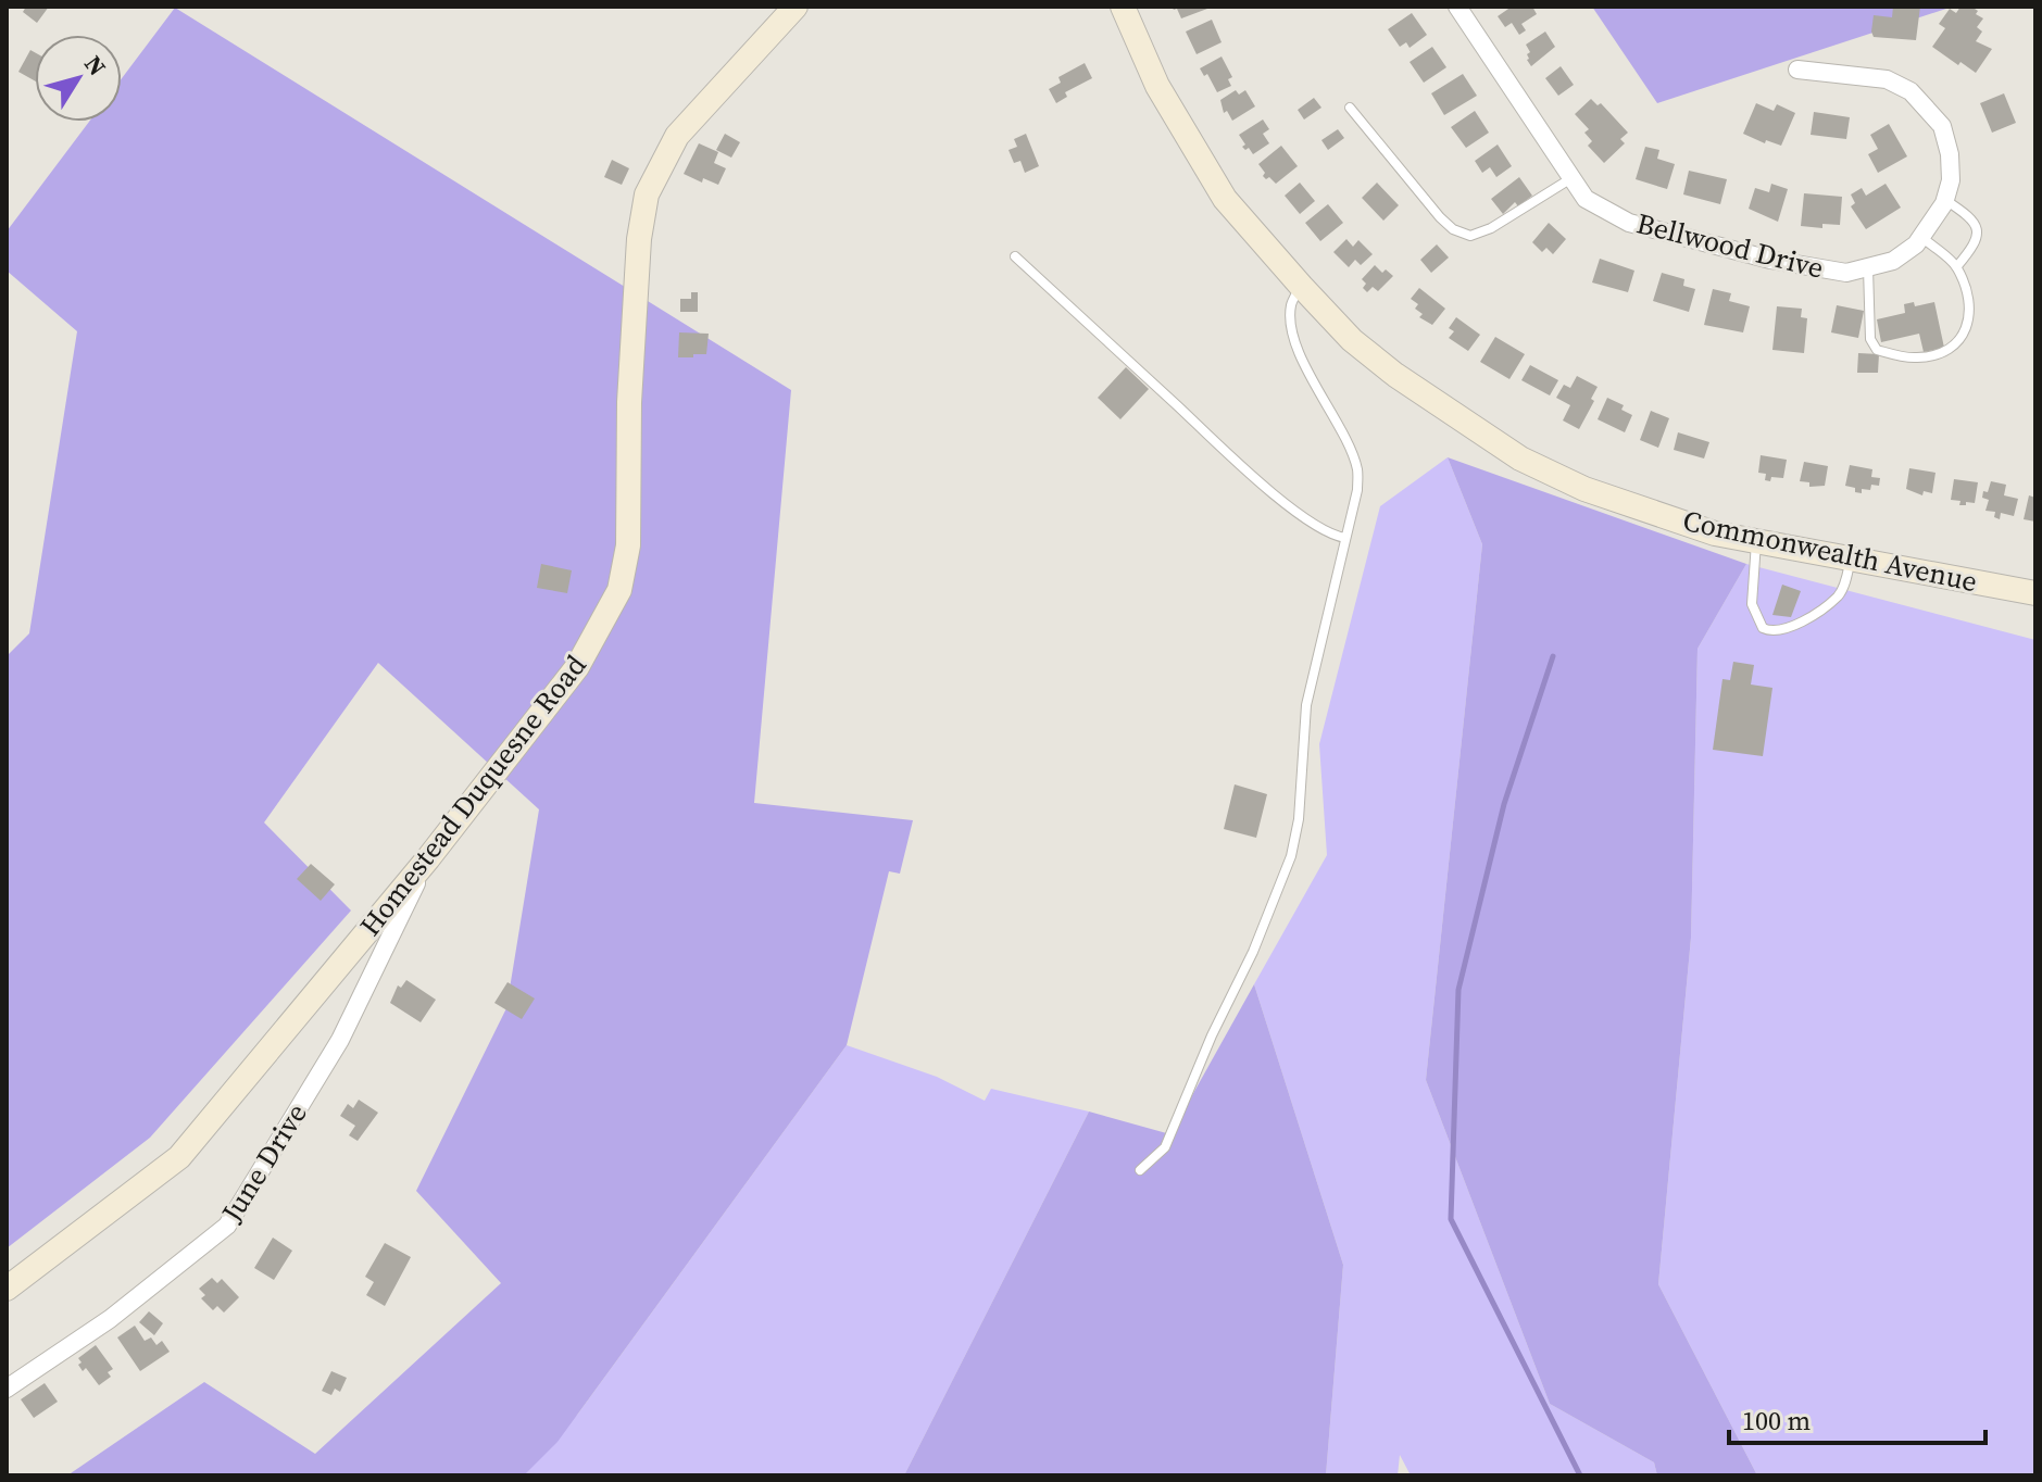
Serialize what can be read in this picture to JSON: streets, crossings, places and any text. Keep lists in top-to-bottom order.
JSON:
{
  "streets": {
    "street": [
      "Bellwood Drive",
      "Commonwealth Avenue",
      "Homestead Duquesne Road",
      "June Drive"
    ]
  },
  "crossings": [
    ["Homestead Duquesne Road", "June Drive"]
  ],
  "scale_bar": "100 m",
  "north": "top right"
}
